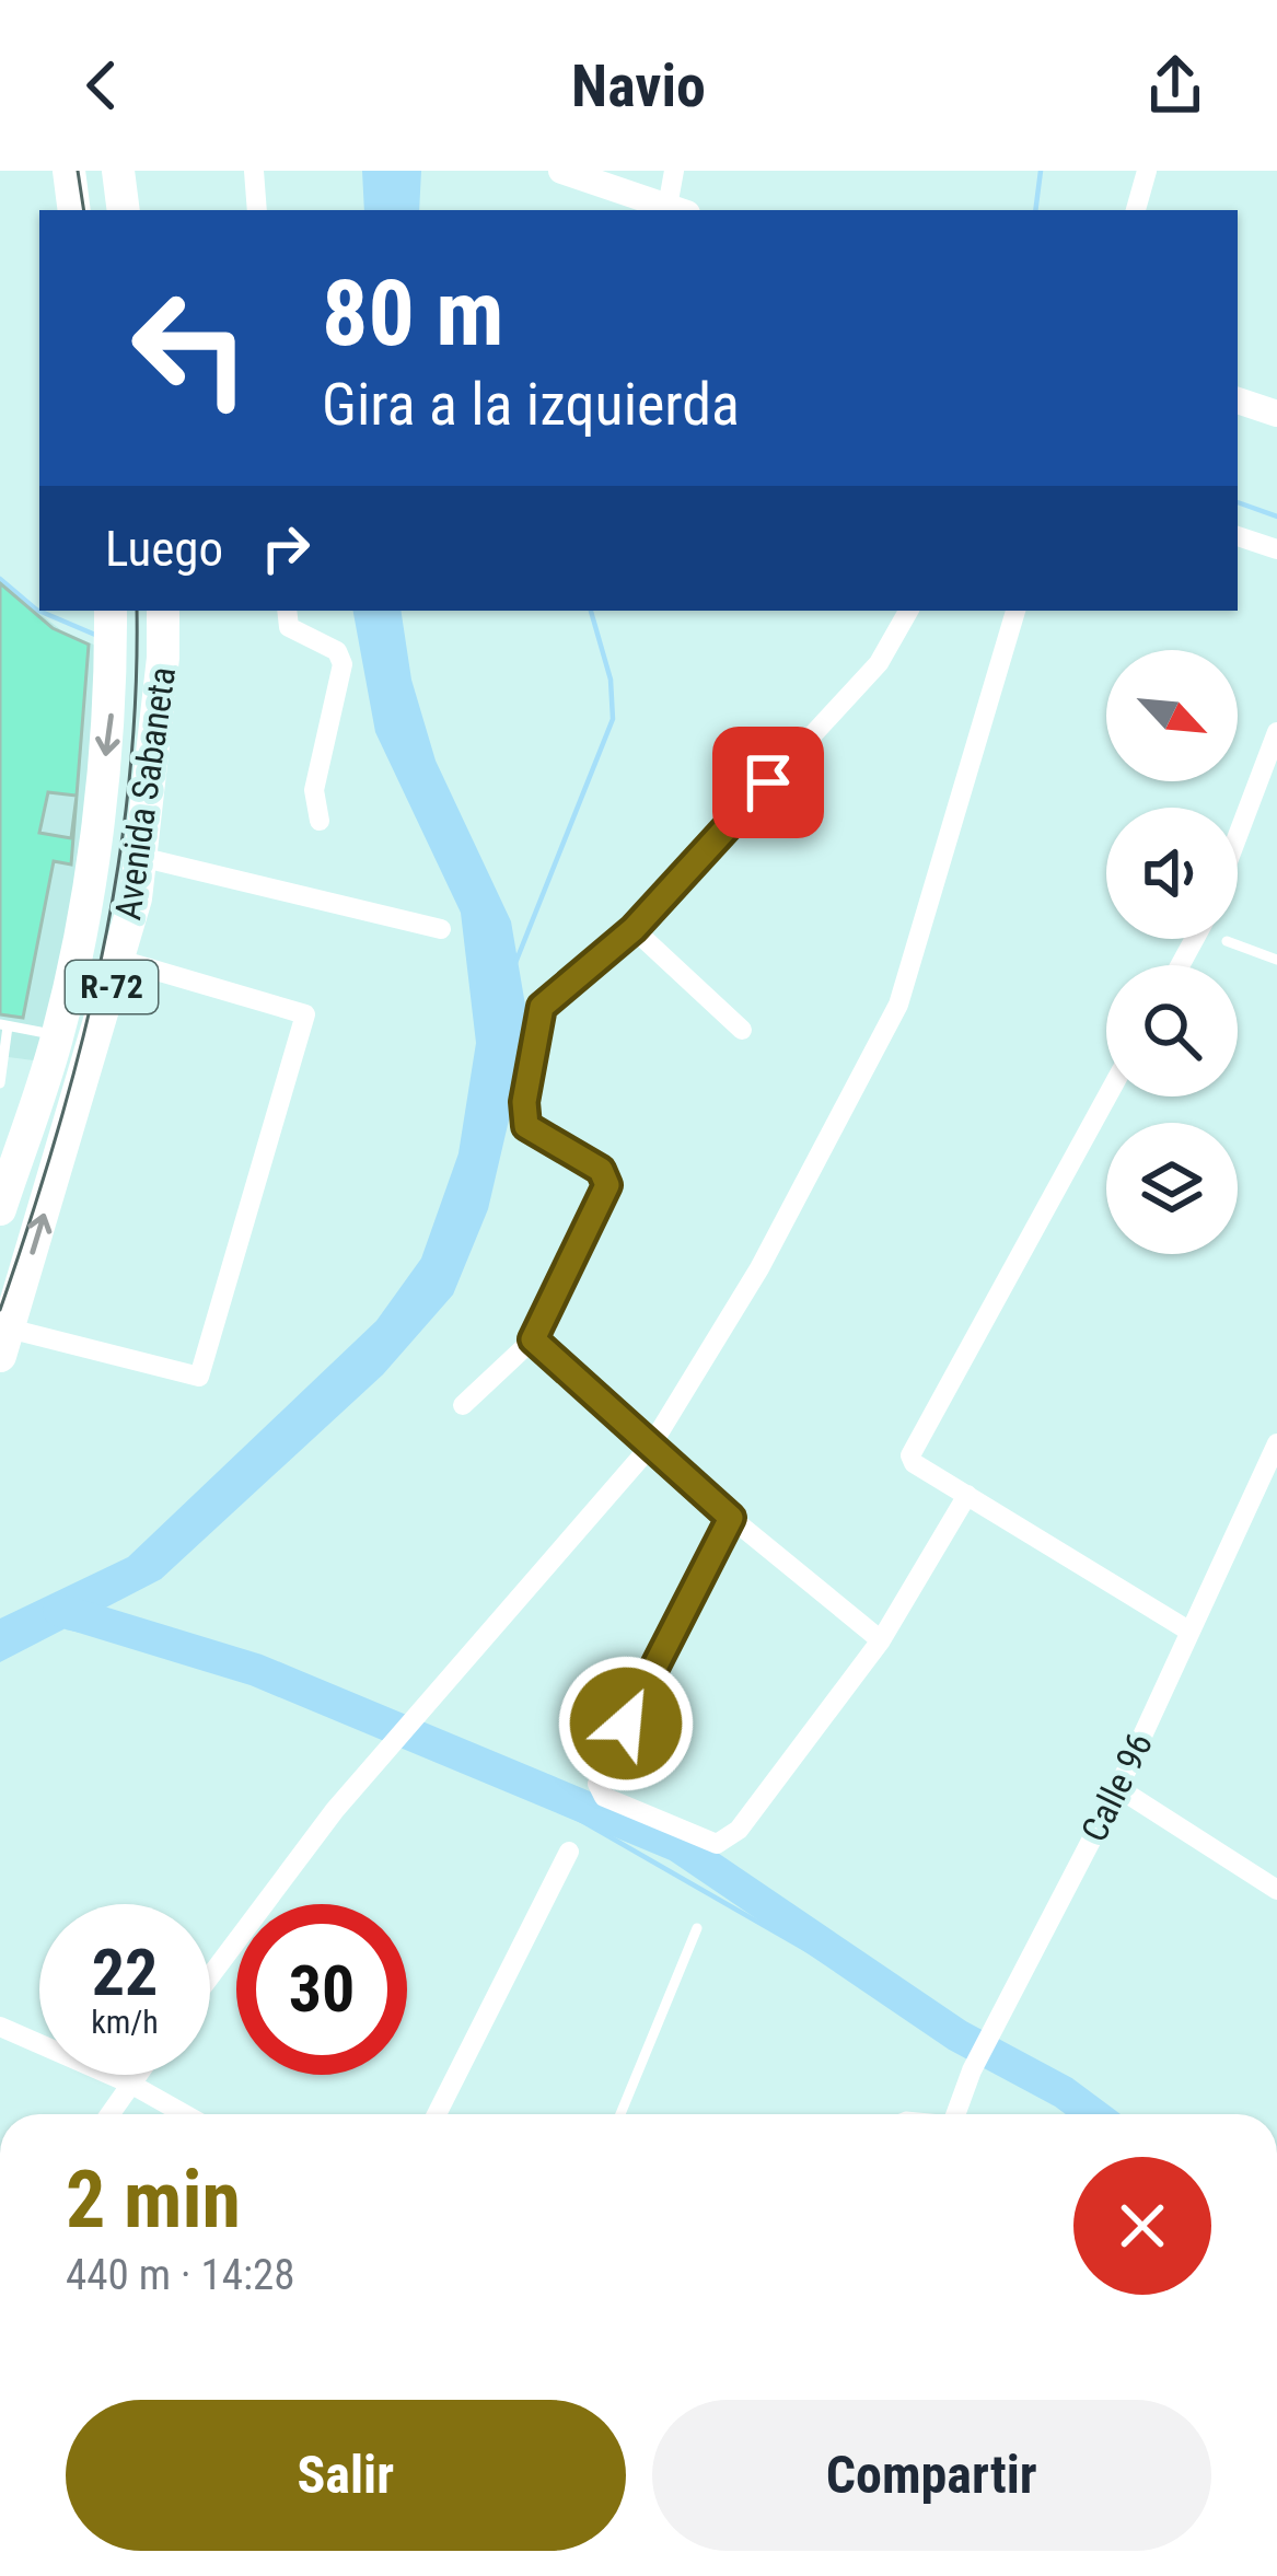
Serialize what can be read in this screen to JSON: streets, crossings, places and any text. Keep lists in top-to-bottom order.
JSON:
{
  "streets": {
    "main road": ["Avenida Sabaneta", "R-72"],
    "street": ["Calle 96"]
  },
  "north": "bottom right",
  "page": {
    "header": "Navio",
    "turn": ["80 m", "Gira a la izquierda"],
    "then": "Luego",
    "speed": "22 km/h",
    "limit": "30",
    "heading": ["2 min", "440 m · 14:28"],
    "buttons": ["Salir", "Compartir"]
  }
}
